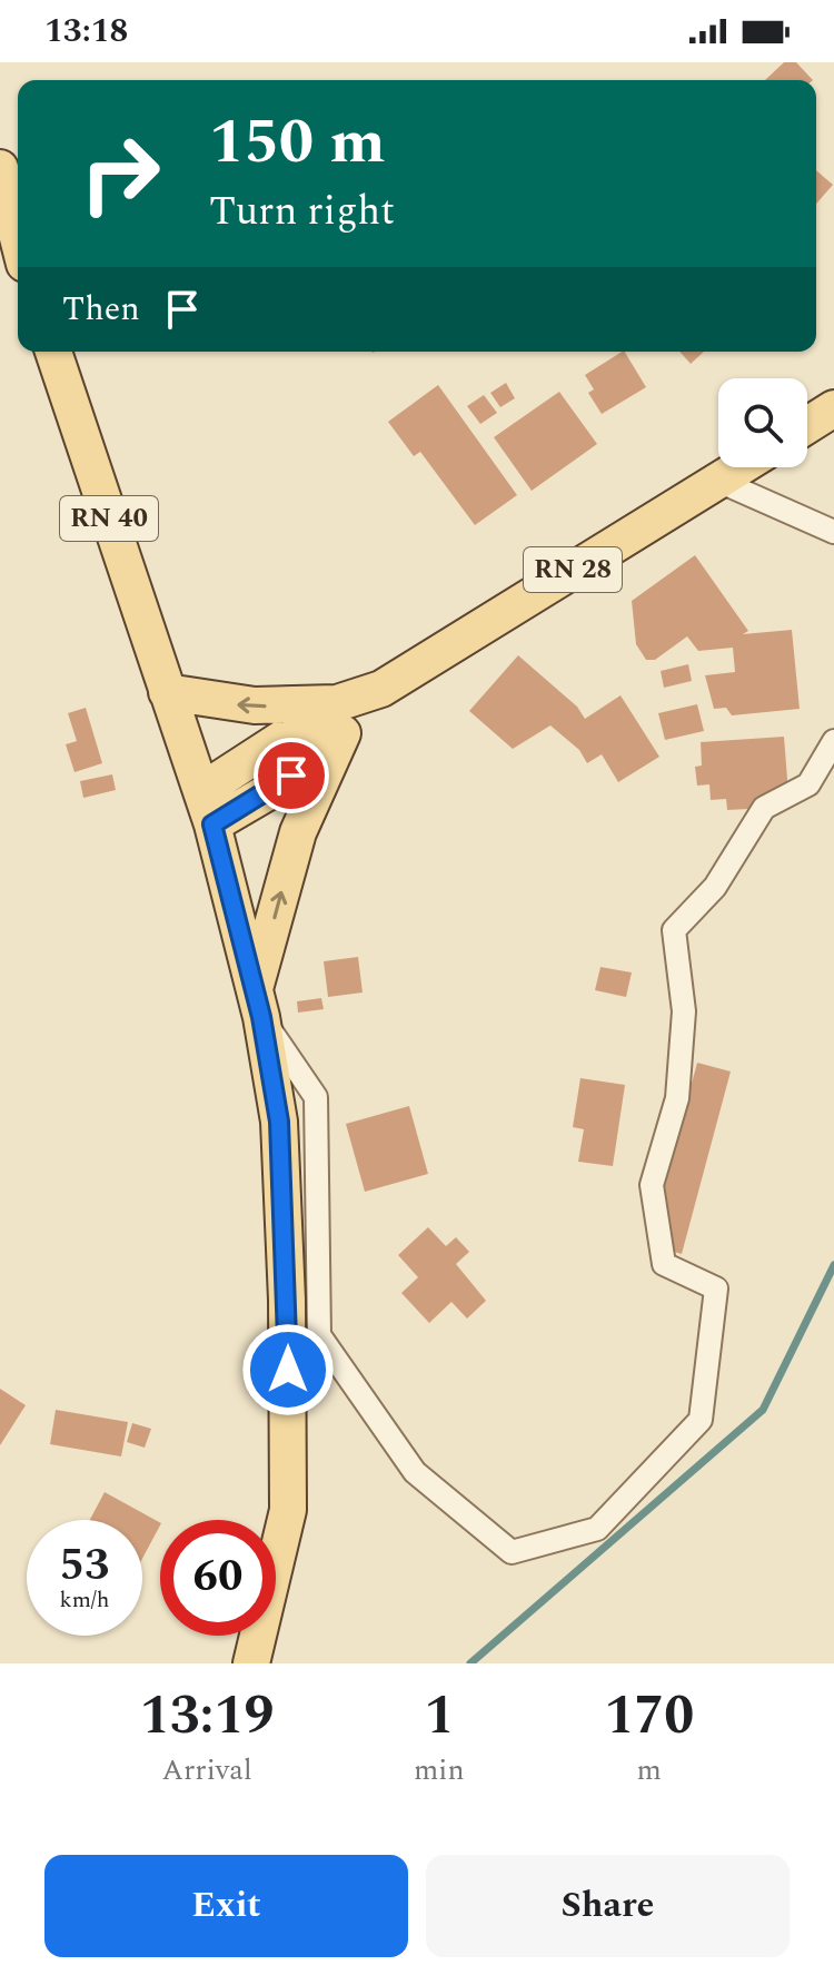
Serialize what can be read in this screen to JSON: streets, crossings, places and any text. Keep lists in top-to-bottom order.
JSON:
{
  "streets": {
    "main road": ["RN 40", "RN 28"]
  },
  "page": {
    "status": "13:18",
    "turn": ["150 m", "Turn right"],
    "then": "Then",
    "speed": "53 km/h",
    "limit": "60",
    "eta": [
      "13:19",
      "Arrival",
      "1",
      "min",
      "170",
      "m"
    ],
    "buttons": ["Exit", "Share"]
  }
}
